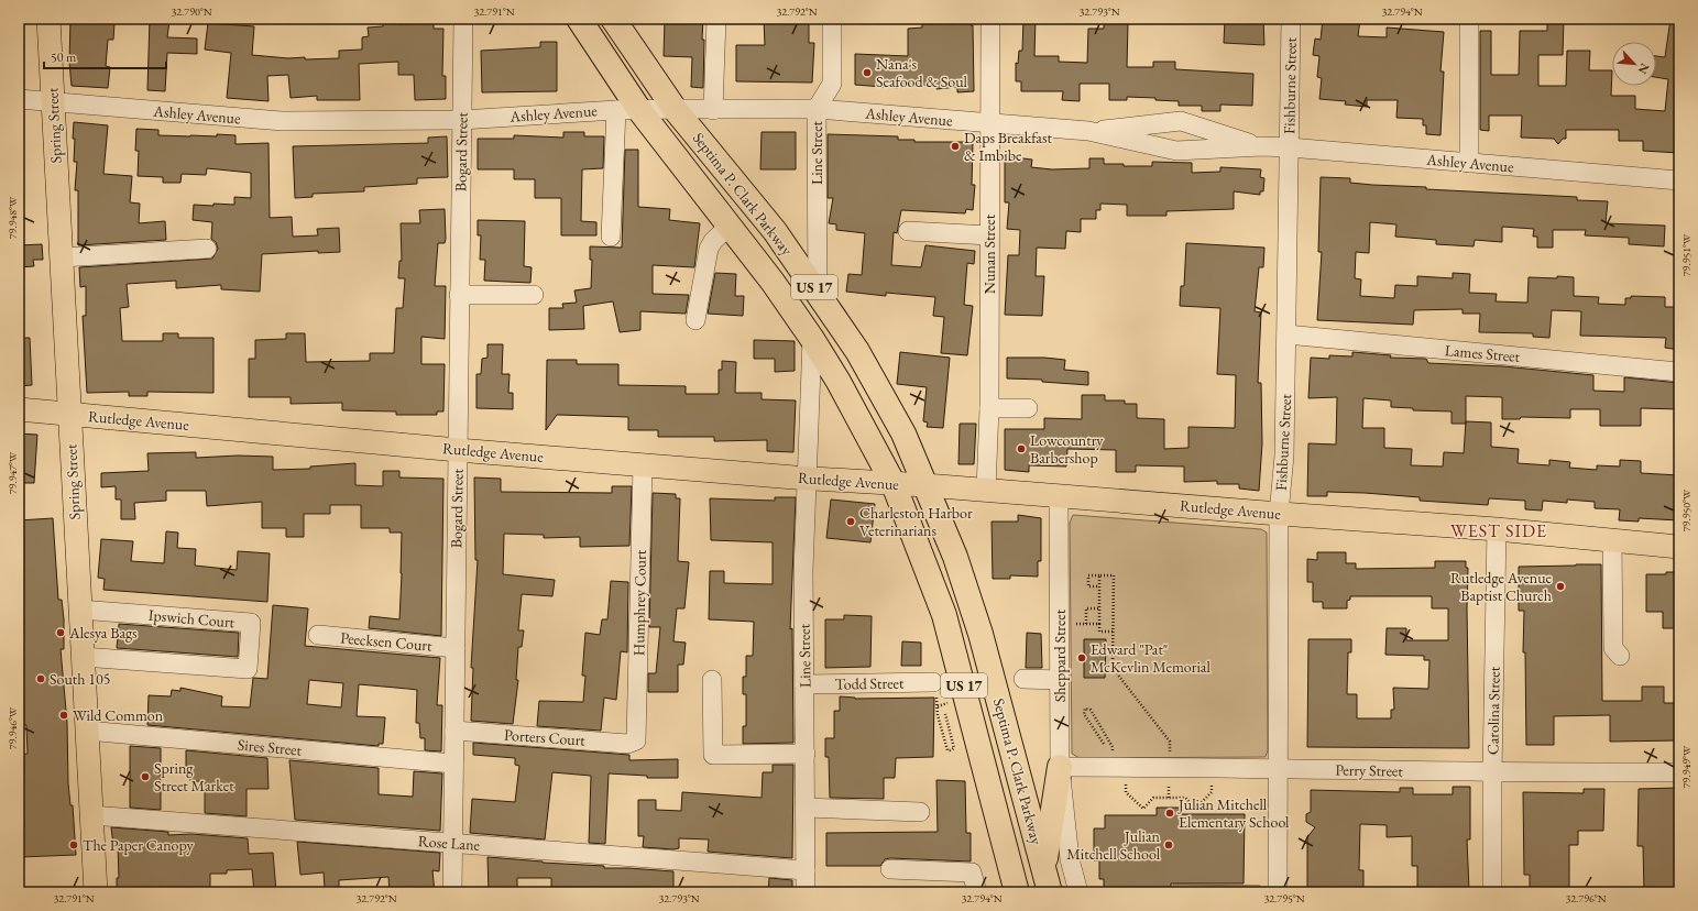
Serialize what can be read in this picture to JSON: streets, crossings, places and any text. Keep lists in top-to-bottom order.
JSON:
{
  "streets": {
    "highway": ["Septima P. Clark Parkway", "US 17"],
    "main road": ["Spring Street", "Rutledge Avenue"],
    "street": [
      "Fishburne Street",
      "Ashley Avenue",
      "Bogard Street",
      "Line Street",
      "Nunan Street",
      "Lames Street",
      "Humphrey Court",
      "Ipswich Court",
      "Peecksen Court",
      "Sheppard Street",
      "Todd Street",
      "Carolina Street",
      "Porters Court",
      "Sires Street",
      "Perry Street",
      "Rose Lane"
    ]
  },
  "crossings": [
    ["Fishburne Street", "Ashley Avenue"],
    ["Fishburne Street", "Lames Street"],
    ["Fishburne Street", "Rutledge Avenue"],
    ["Fishburne Street", "Perry Street"],
    ["Ashley Avenue", "Spring Street"],
    ["Ashley Avenue", "Bogard Street"],
    ["Ashley Avenue", "Line Street"],
    ["Ashley Avenue", "Septima P. Clark Parkway"],
    ["Ashley Avenue", "Nunan Street"],
    ["Spring Street", "Rutledge Avenue"],
    ["Spring Street", "Ipswich Court"],
    ["Spring Street", "Sires Street"],
    ["Spring Street", "Rose Lane"],
    ["Bogard Street", "Rutledge Avenue"],
    ["Bogard Street", "Peecksen Court"],
    ["Bogard Street", "Porters Court"],
    ["Bogard Street", "Sires Street"],
    ["Bogard Street", "Rose Lane"],
    ["Line Street", "Septima P. Clark Parkway"],
    ["Line Street", "Rutledge Avenue"],
    ["Line Street", "Todd Street"],
    ["Line Street", "Rose Lane"],
    ["Septima P. Clark Parkway", "Rutledge Avenue"],
    ["Nunan Street", "Rutledge Avenue"],
    ["Rutledge Avenue", "Humphrey Court"],
    ["Rutledge Avenue", "Sheppard Street"],
    ["Rutledge Avenue", "Carolina Street"],
    ["Humphrey Court", "Porters Court"],
    ["Sheppard Street", "Perry Street"],
    ["Carolina Street", "Perry Street"]
  ],
  "districts": ["WEST SIDE"],
  "places": [
    "Nana's Seafood & Soul",
    "Daps Breakfast & Imbibe",
    "Lowcountry Barbershop",
    "Charleston Harbor Veterinarians",
    "Rutledge Avenue Baptist Church",
    "Alesya Bags",
    "Edward \"Pat\" McKevlin Memorial",
    "South 105",
    "Wild Common",
    "Spring Street Market",
    "Julian Mitchell Elementary School",
    "The Paper Canopy",
    "Julian Mitchell School"
  ],
  "scale_bar": "50 m",
  "north": "bottom right",
  "coordinates": [
    "32.790°N",
    "32.791°N",
    "32.792°N",
    "32.793°N",
    "32.794°N",
    "79.948°W",
    "79.951°W",
    "79.947°W",
    "79.950°W",
    "79.946°W",
    "79.949°W",
    "32.795°N",
    "32.796°N"
  ]
}
